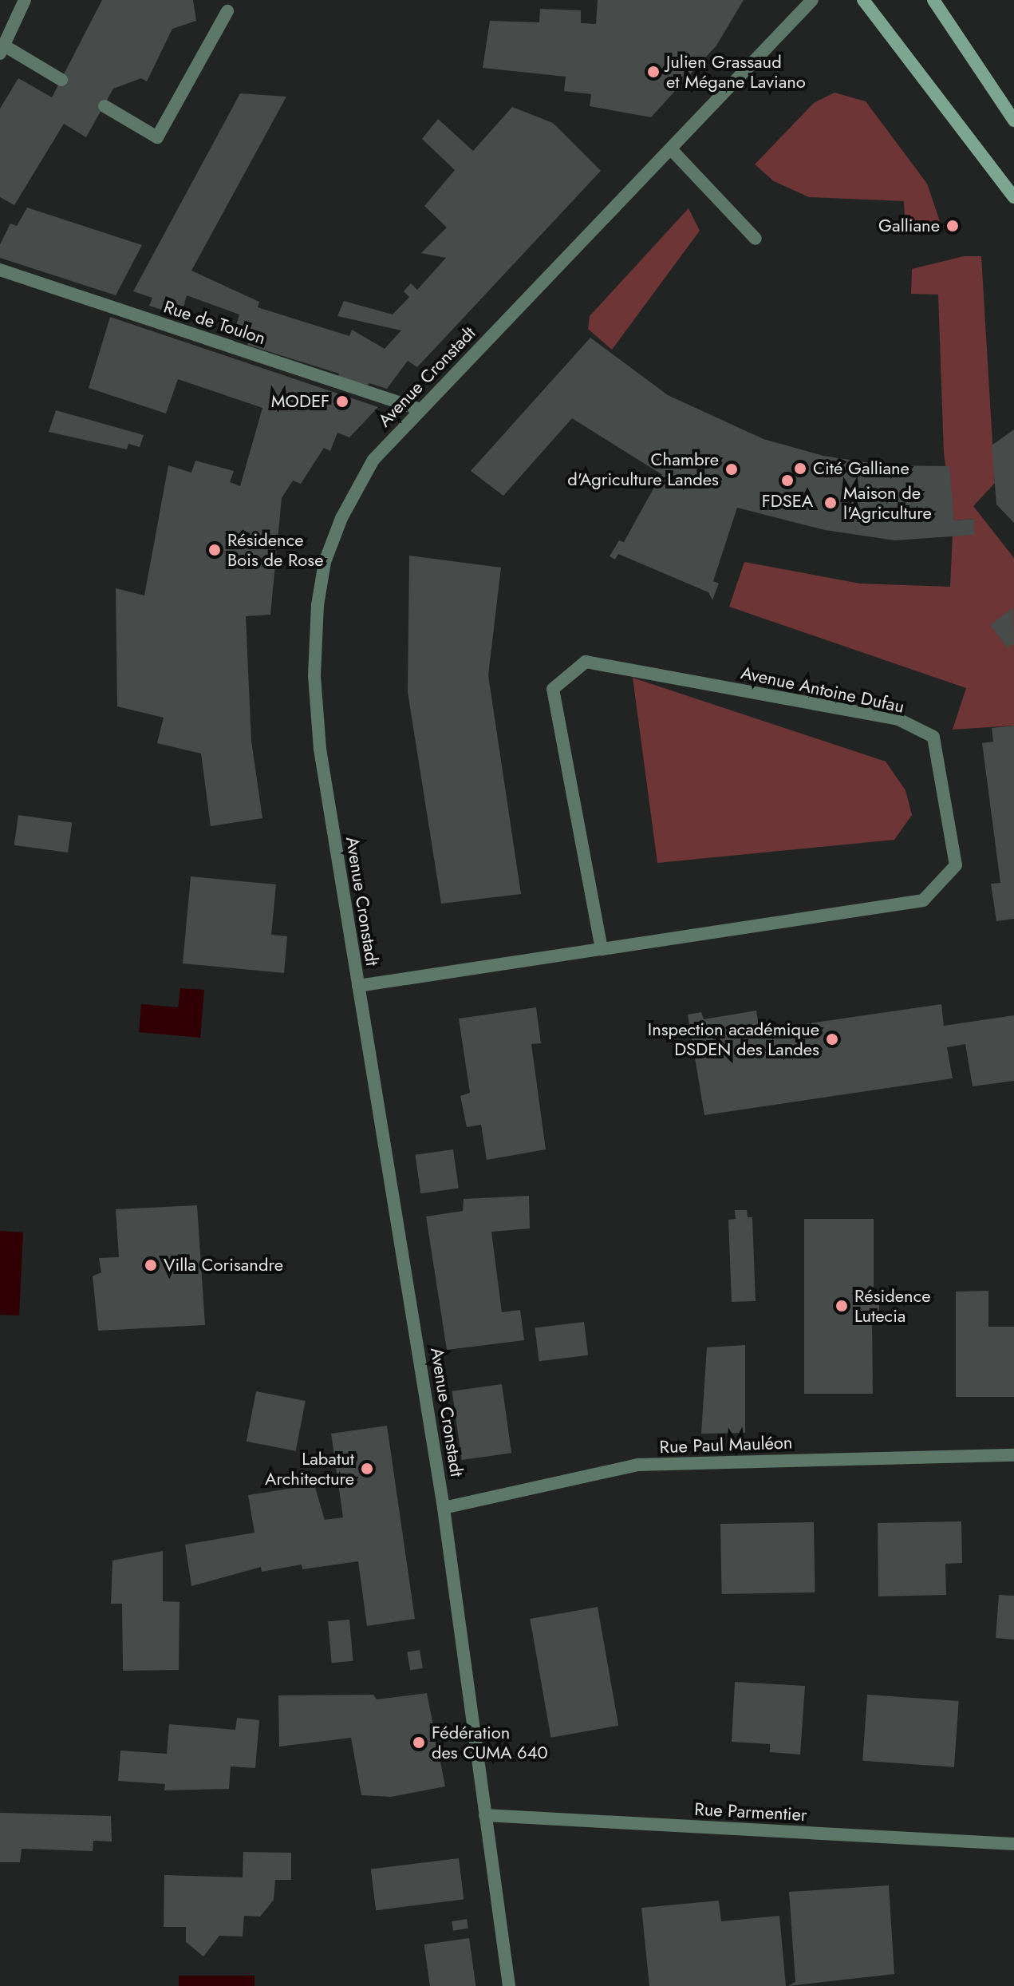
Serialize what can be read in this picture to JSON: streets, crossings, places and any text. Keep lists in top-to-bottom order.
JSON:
{
  "streets": {
    "street": [
      "Rue de Toulon",
      "Avenue Cronstadt",
      "Avenue Antoine Dufau",
      "Rue Paul Mauléon",
      "Rue Parmentier"
    ]
  },
  "crossings": [
    ["Rue de Toulon", "Avenue Cronstadt"],
    ["Avenue Cronstadt", "Avenue Antoine Dufau"],
    ["Avenue Cronstadt", "Rue Paul Mauléon"],
    ["Avenue Cronstadt", "Rue Parmentier"]
  ],
  "places": [
    "Julien Grassaud et Mégane Laviano",
    "Galliane",
    "MODEF",
    "Cité Galliane",
    "Chambre d'Agriculture Landes",
    "FDSEA",
    "Maison de l'Agriculture",
    "Résidence Bois de Rose",
    "Inspection académique DSDEN des Landes",
    "Villa Corisandre",
    "Résidence Lutecia",
    "Labatut Architecture",
    "Fédération des CUMA 640"
  ]
}
